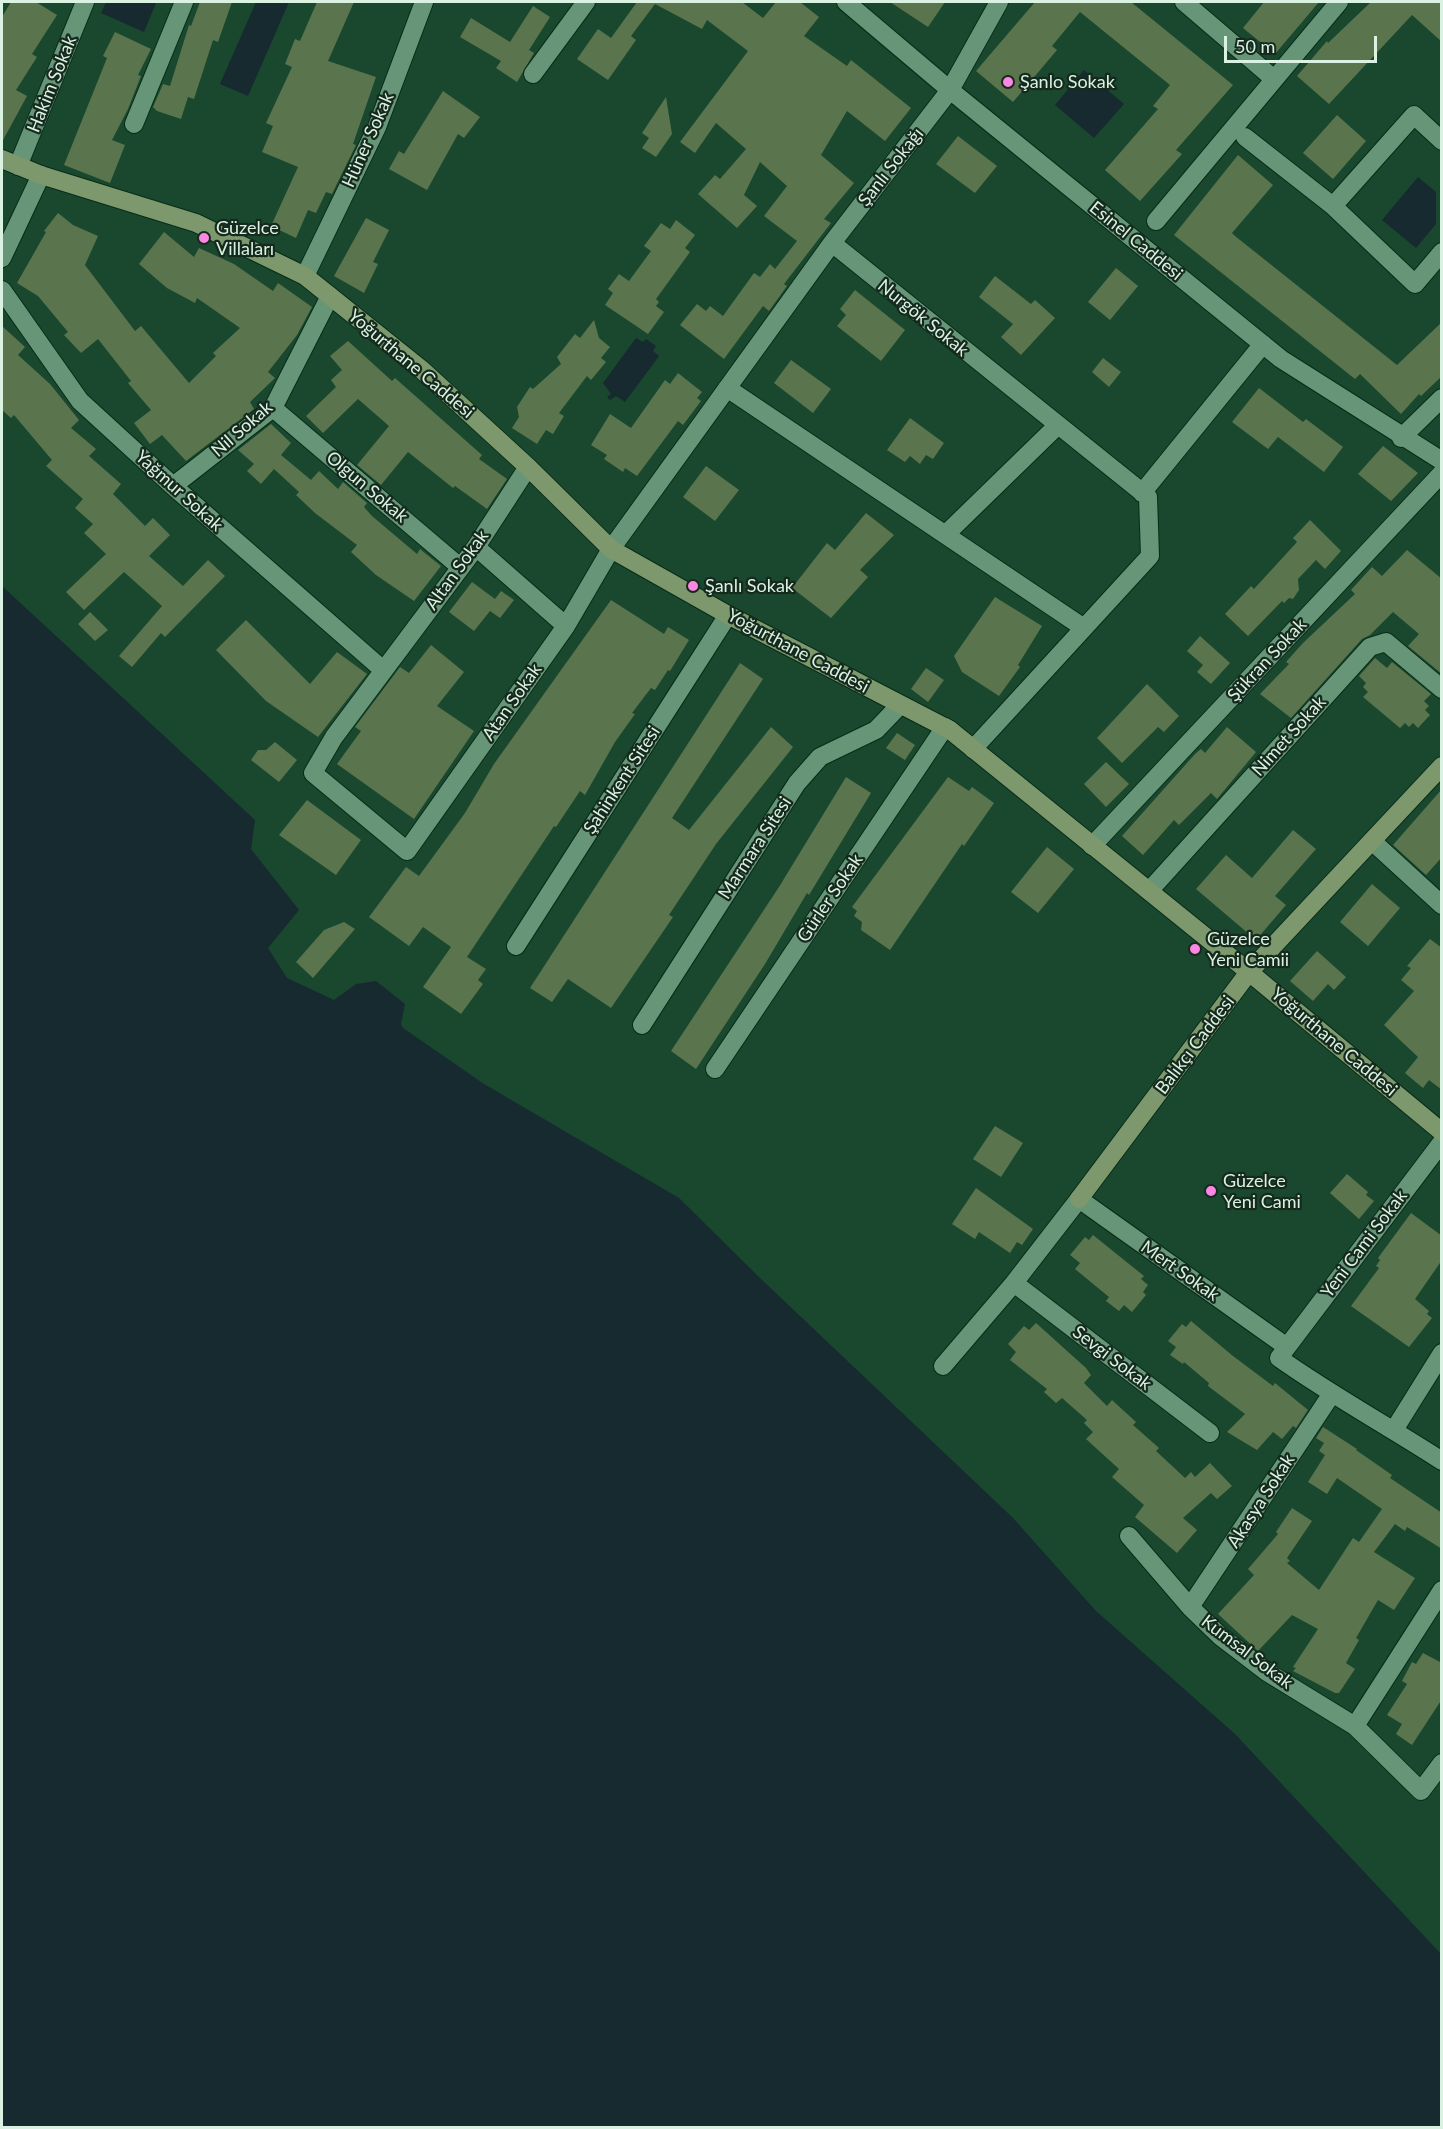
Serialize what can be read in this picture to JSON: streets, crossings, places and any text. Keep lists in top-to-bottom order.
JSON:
{
  "streets": {
    "main road": ["Yoğurthane Caddesi", "Balıkçı Caddesi"],
    "street": [
      "Hakim Sokak",
      "Hüner Sokak",
      "Şanlı Sokağı",
      "Esinel Caddesi",
      "Nurgök Sokak",
      "Nil Sokak",
      "Olgun Sokak",
      "Yağmur Sokak",
      "Altan Sokak",
      "Şükran Sokak",
      "Atan Sokak",
      "Nimet Sokak",
      "Şahinkent Sitesi",
      "Marmara Sitesi",
      "Gürler Sokak",
      "Yeni Cami Sokak",
      "Mert Sokak",
      "Sevgi Sokak",
      "Akasya Sokak",
      "Kumsal Sokak"
    ]
  },
  "crossings": [
    ["Hakim Sokak", "Yoğurthane Caddesi"],
    ["Hüner Sokak", "Yoğurthane Caddesi"],
    ["Şanlı Sokağı", "Esinel Caddesi"],
    ["Şanlı Sokağı", "Nurgök Sokak"],
    ["Şanlı Sokağı", "Atan Sokak"],
    ["Yoğurthane Caddesi", "Nil Sokak"],
    ["Yoğurthane Caddesi", "Altan Sokak"],
    ["Yoğurthane Caddesi", "Şükran Sokak"],
    ["Yoğurthane Caddesi", "Atan Sokak"],
    ["Yoğurthane Caddesi", "Nimet Sokak"],
    ["Yoğurthane Caddesi", "Şahinkent Sitesi"],
    ["Yoğurthane Caddesi", "Marmara Sitesi"],
    ["Yoğurthane Caddesi", "Gürler Sokak"],
    ["Yoğurthane Caddesi", "Balıkçı Caddesi"],
    ["Nil Sokak", "Olgun Sokak"],
    ["Nil Sokak", "Yağmur Sokak"],
    ["Olgun Sokak", "Altan Sokak"],
    ["Yağmur Sokak", "Altan Sokak"],
    ["Altan Sokak", "Atan Sokak"],
    ["Balıkçı Caddesi", "Mert Sokak"],
    ["Yeni Cami Sokak", "Mert Sokak"],
    ["Akasya Sokak", "Kumsal Sokak"]
  ],
  "places": [
    "Şanlo Sokak",
    "Güzelce Villaları",
    "Şanlı Sokak",
    "Güzelce Yeni Camii",
    "Güzelce Yeni Cami"
  ],
  "scale_bar": "50 m"
}
